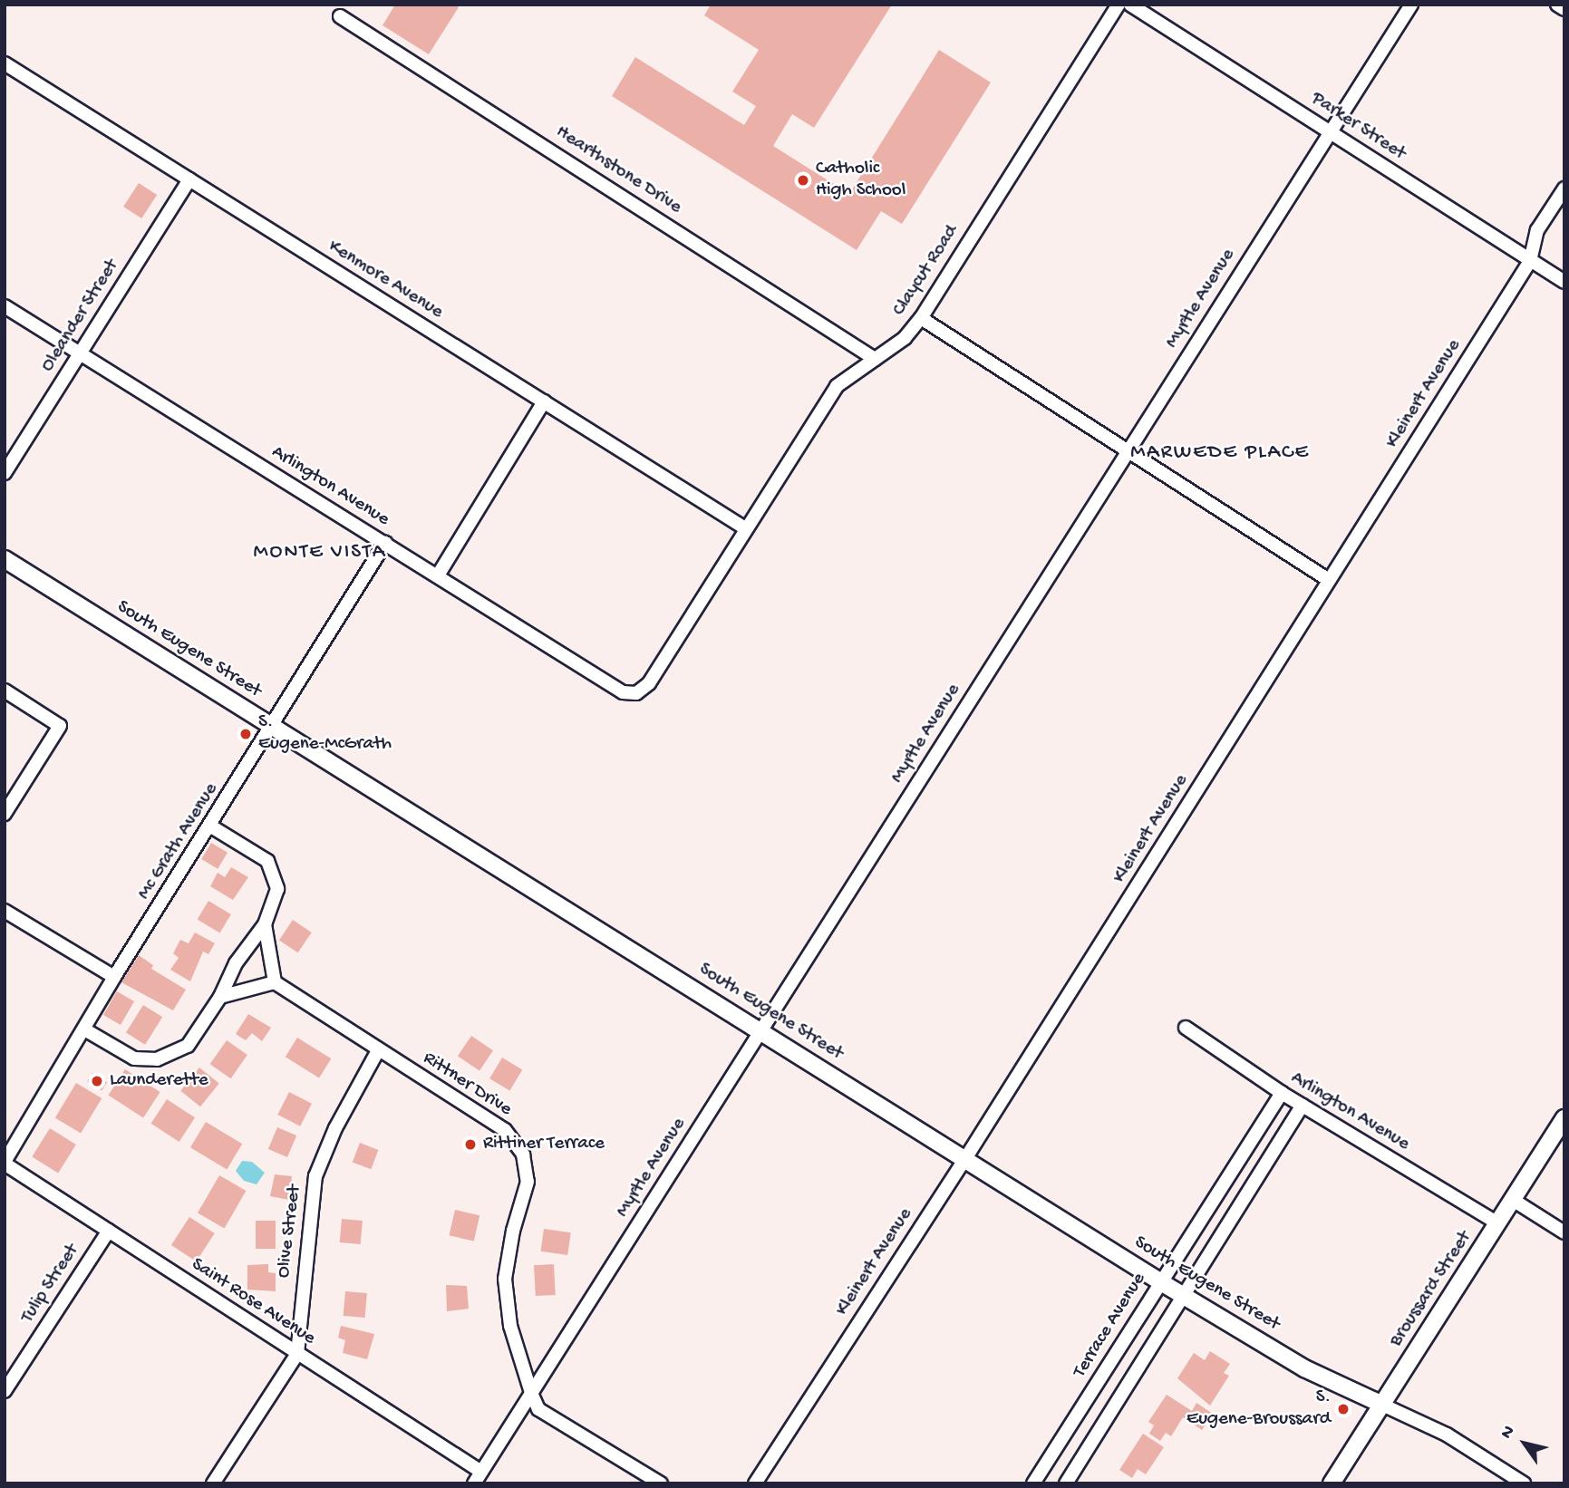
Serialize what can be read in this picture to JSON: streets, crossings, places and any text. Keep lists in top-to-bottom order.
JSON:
{
  "streets": {
    "street": [
      "Parker Street",
      "Hearthstone Drive",
      "Claycut Road",
      "Kenmore Avenue",
      "Myrtle Avenue",
      "Oleander Street",
      "Kleinert Avenue",
      "Arlington Avenue",
      "South Eugene Street",
      "Mc Grath Avenue",
      "Rittner Drive",
      "Olive Street",
      "Tulip Street",
      "Broussard Street",
      "Saint Rose Avenue",
      "Terrace Avenue"
    ]
  },
  "crossings": [
    ["Parker Street", "Myrtle Avenue"],
    ["Parker Street", "Kleinert Avenue"],
    ["Hearthstone Drive", "Claycut Road"],
    ["Claycut Road", "Kenmore Avenue"],
    ["Claycut Road", "Arlington Avenue"],
    ["Kenmore Avenue", "Oleander Street"],
    ["Myrtle Avenue", "South Eugene Street"],
    ["Myrtle Avenue", "Rittner Drive"],
    ["Myrtle Avenue", "Saint Rose Avenue"],
    ["Oleander Street", "Arlington Avenue"],
    ["Kleinert Avenue", "South Eugene Street"],
    ["Arlington Avenue", "Mc Grath Avenue"],
    ["Arlington Avenue", "Broussard Street"],
    ["Arlington Avenue", "Terrace Avenue"],
    ["South Eugene Street", "Mc Grath Avenue"],
    ["South Eugene Street", "Broussard Street"],
    ["South Eugene Street", "Terrace Avenue"],
    ["Mc Grath Avenue", "Saint Rose Avenue"],
    ["Rittner Drive", "Olive Street"],
    ["Olive Street", "Saint Rose Avenue"],
    ["Tulip Street", "Saint Rose Avenue"]
  ],
  "districts": ["MARWEDE PLACE", "MONTE VISTA"],
  "places": [
    "Catholic High School",
    "S. Eugene-McGrath",
    "Launderette",
    "Rittiner Terrace",
    "S. Eugene-Broussard"
  ],
  "north": "top left"
}
